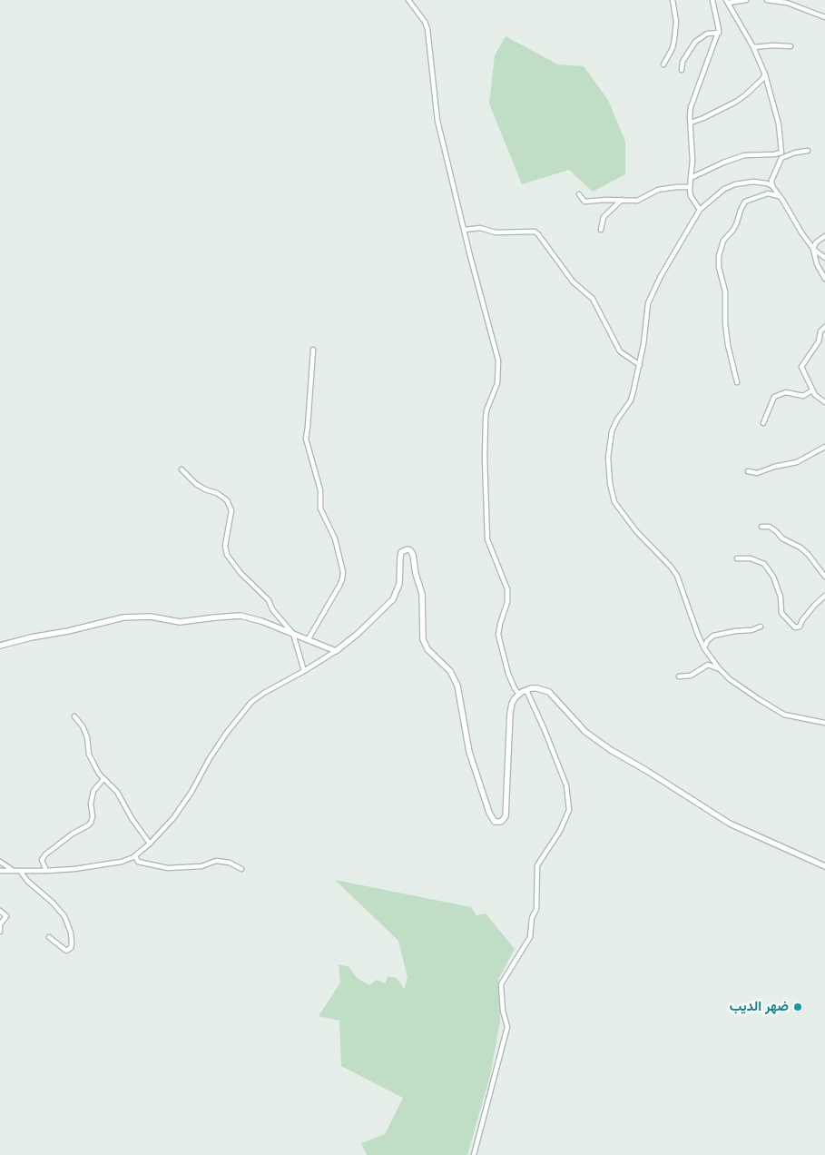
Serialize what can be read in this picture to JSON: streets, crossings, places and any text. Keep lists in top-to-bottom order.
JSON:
{
  "places": ["ضهر الديب"]
}
